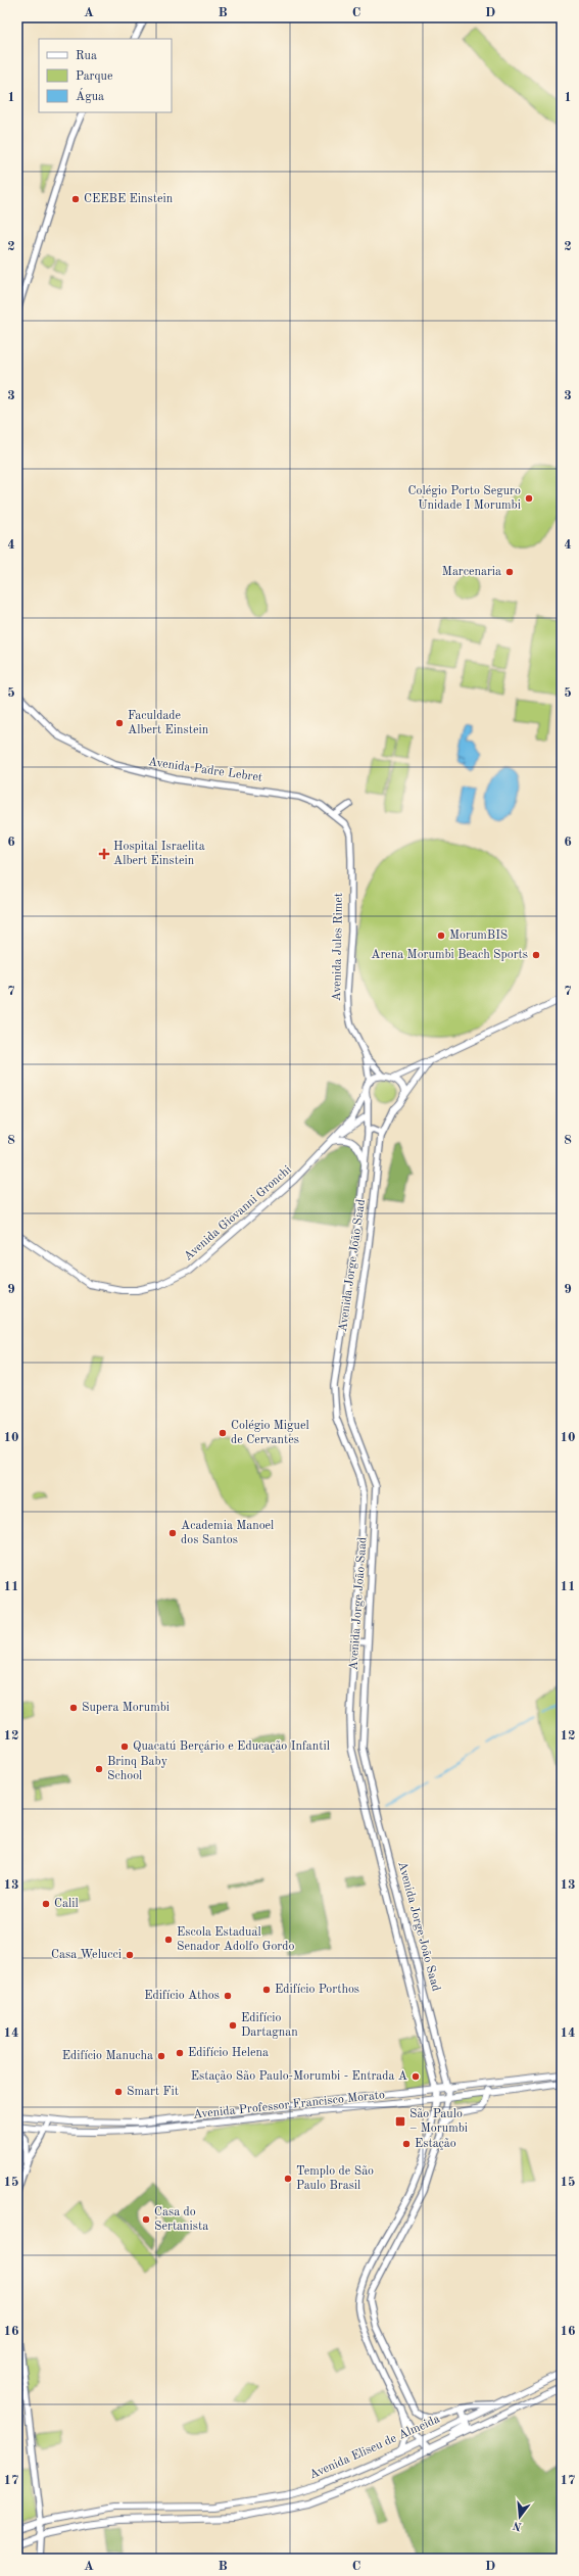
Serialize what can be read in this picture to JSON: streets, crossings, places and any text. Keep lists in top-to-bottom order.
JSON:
{
  "streets": {
    "main road": [
      "Avenida Padre Lebret",
      "Avenida Jules Rimet",
      "Avenida Giovanni Gronchi",
      "Avenida Jorge João Saad",
      "Avenida Professor Francisco Morato",
      "Avenida Eliseu de Almeida"
    ]
  },
  "crossings": [
    ["Avenida Padre Lebret", "Avenida Jules Rimet"],
    ["Avenida Jules Rimet", "Avenida Giovanni Gronchi"],
    ["Avenida Giovanni Gronchi", "Avenida Jorge João Saad"],
    ["Avenida Jorge João Saad", "Avenida Professor Francisco Morato"]
  ],
  "places": {
    "other": [
      "CEEBE Einstein",
      "Colégio Porto Seguro Unidade I Morumbi",
      "Marcenaria",
      "Faculdade Albert Einstein",
      "MorumBIS",
      "Arena Morumbi Beach Sports",
      "Colégio Miguel de Cervantes",
      "Academia Manoel dos Santos",
      "Supera Morumbi",
      "Quacatú Berçário e Educação Infantil",
      "Brinq Baby School",
      "Calil",
      "Escola Estadual Senador Adolfo Gordo",
      "Casa Welucci",
      "Edifício Porthos",
      "Edifício Athos",
      "Edifício Dartagnan",
      "Edifício Helena",
      "Edifício Manucha",
      "Estação São Paulo-Morumbi - Entrada A",
      "Smart Fit",
      "Estação",
      "Templo de São Paulo Brasil",
      "Casa do Sertanista"
    ],
    "health": ["Hospital Israelita Albert Einstein"],
    "transit": ["São Paulo – Morumbi"]
  },
  "legend": ["Rua", "Parque", "Água"],
  "north": "bottom",
  "grid": {
    "columns": [
      "A",
      "B",
      "C",
      "D"
    ],
    "rows": [
      "1",
      "2",
      "3",
      "4",
      "5",
      "6",
      "7",
      "8",
      "9",
      "10",
      "11",
      "12",
      "13",
      "14",
      "15",
      "16",
      "17"
    ]
  }
}
